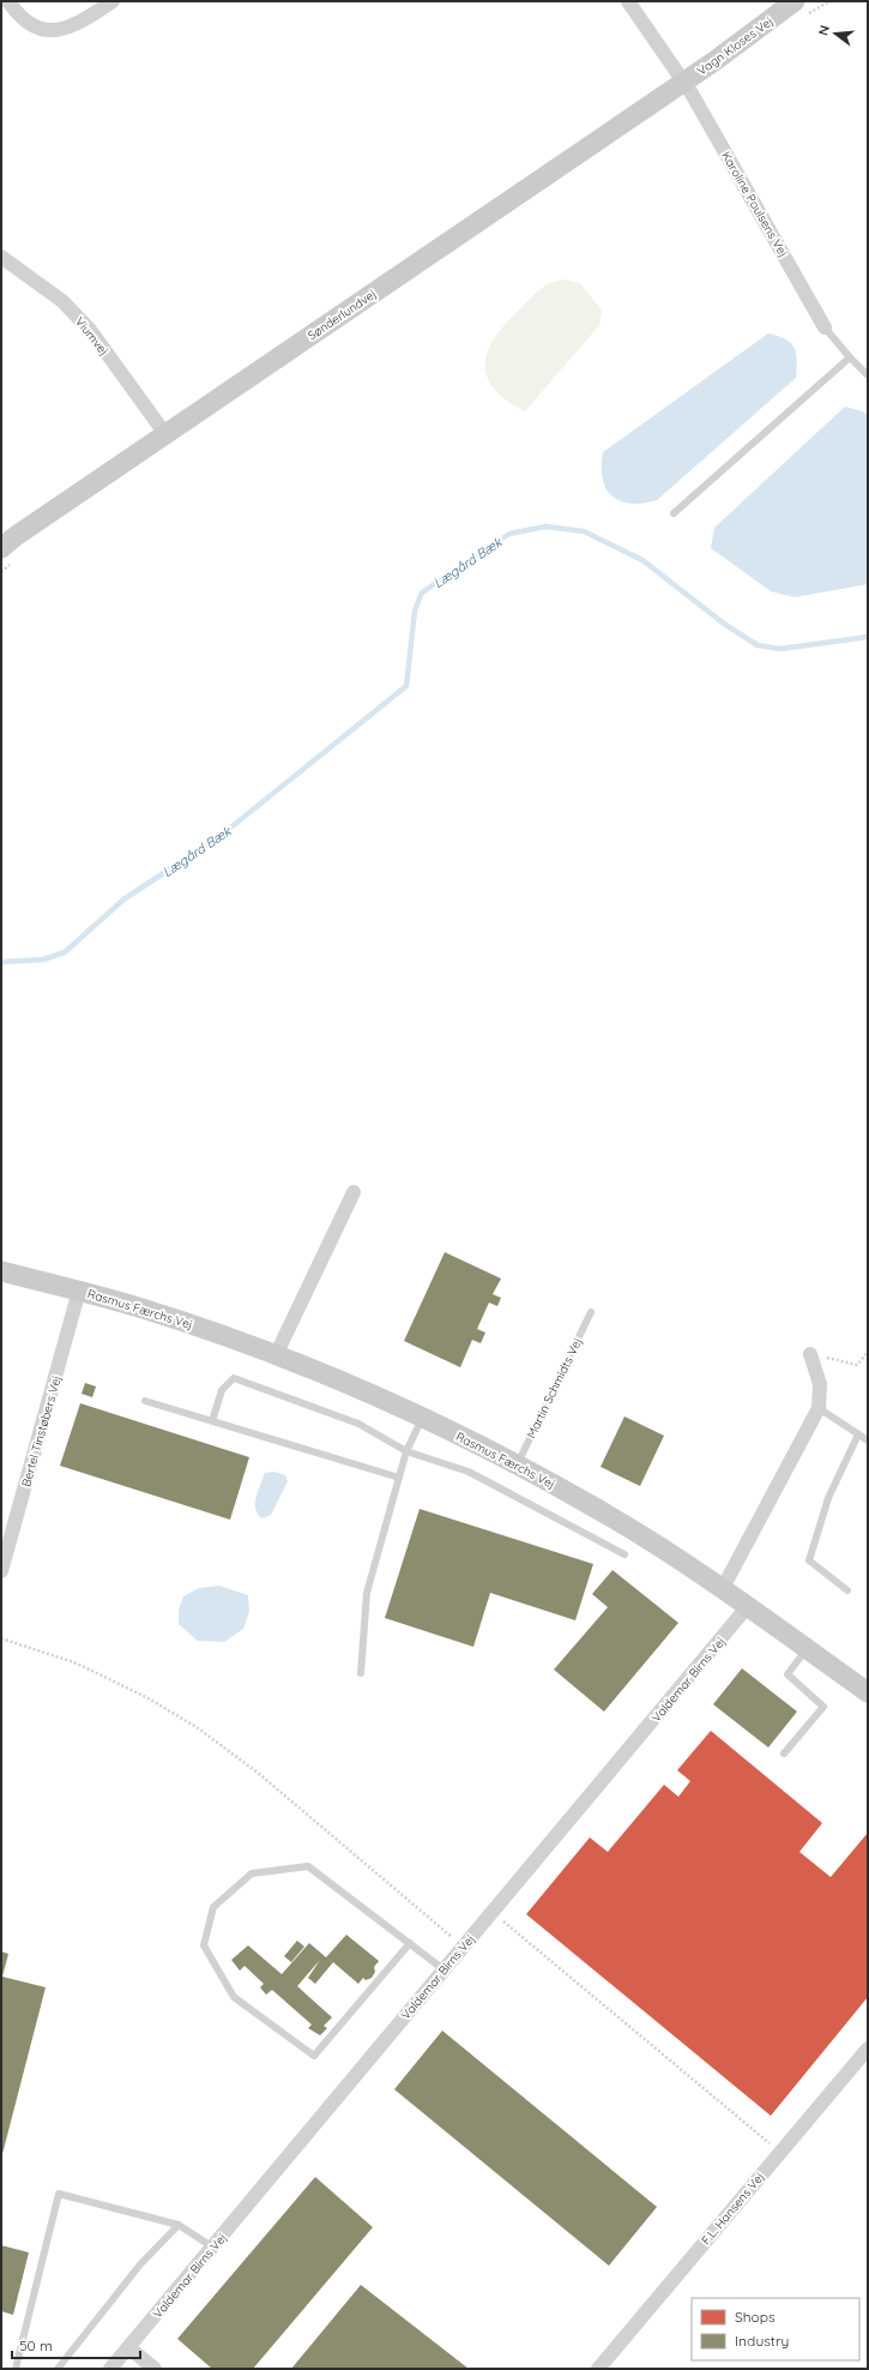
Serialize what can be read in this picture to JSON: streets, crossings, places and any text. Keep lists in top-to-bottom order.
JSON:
{
  "streets": {
    "street": [
      "Vagn Kloses Vej",
      "Karoline Poulsens Vej",
      "Sønderlundvej",
      "Viumvej",
      "Rasmus Færchs Vej",
      "Bertel Tinstøbers Vej",
      "Valdemar Birns Vej",
      "F.L. Hansens Vej"
    ],
    "lane": ["Martin Schmidts Vej"]
  },
  "crossings": [
    ["Vagn Kloses Vej", "Karoline Poulsens Vej"],
    ["Vagn Kloses Vej", "Sønderlundvej"],
    ["Karoline Poulsens Vej", "Sønderlundvej"],
    ["Sønderlundvej", "Viumvej"],
    ["Rasmus Færchs Vej", "Martin Schmidts Vej"],
    ["Rasmus Færchs Vej", "Bertel Tinstøbers Vej"],
    ["Rasmus Færchs Vej", "Valdemar Birns Vej"]
  ],
  "water": ["Lægård Bæk"],
  "legend": ["Shops", "Industry"],
  "scale_bar": "50 m",
  "north": "left"
}
